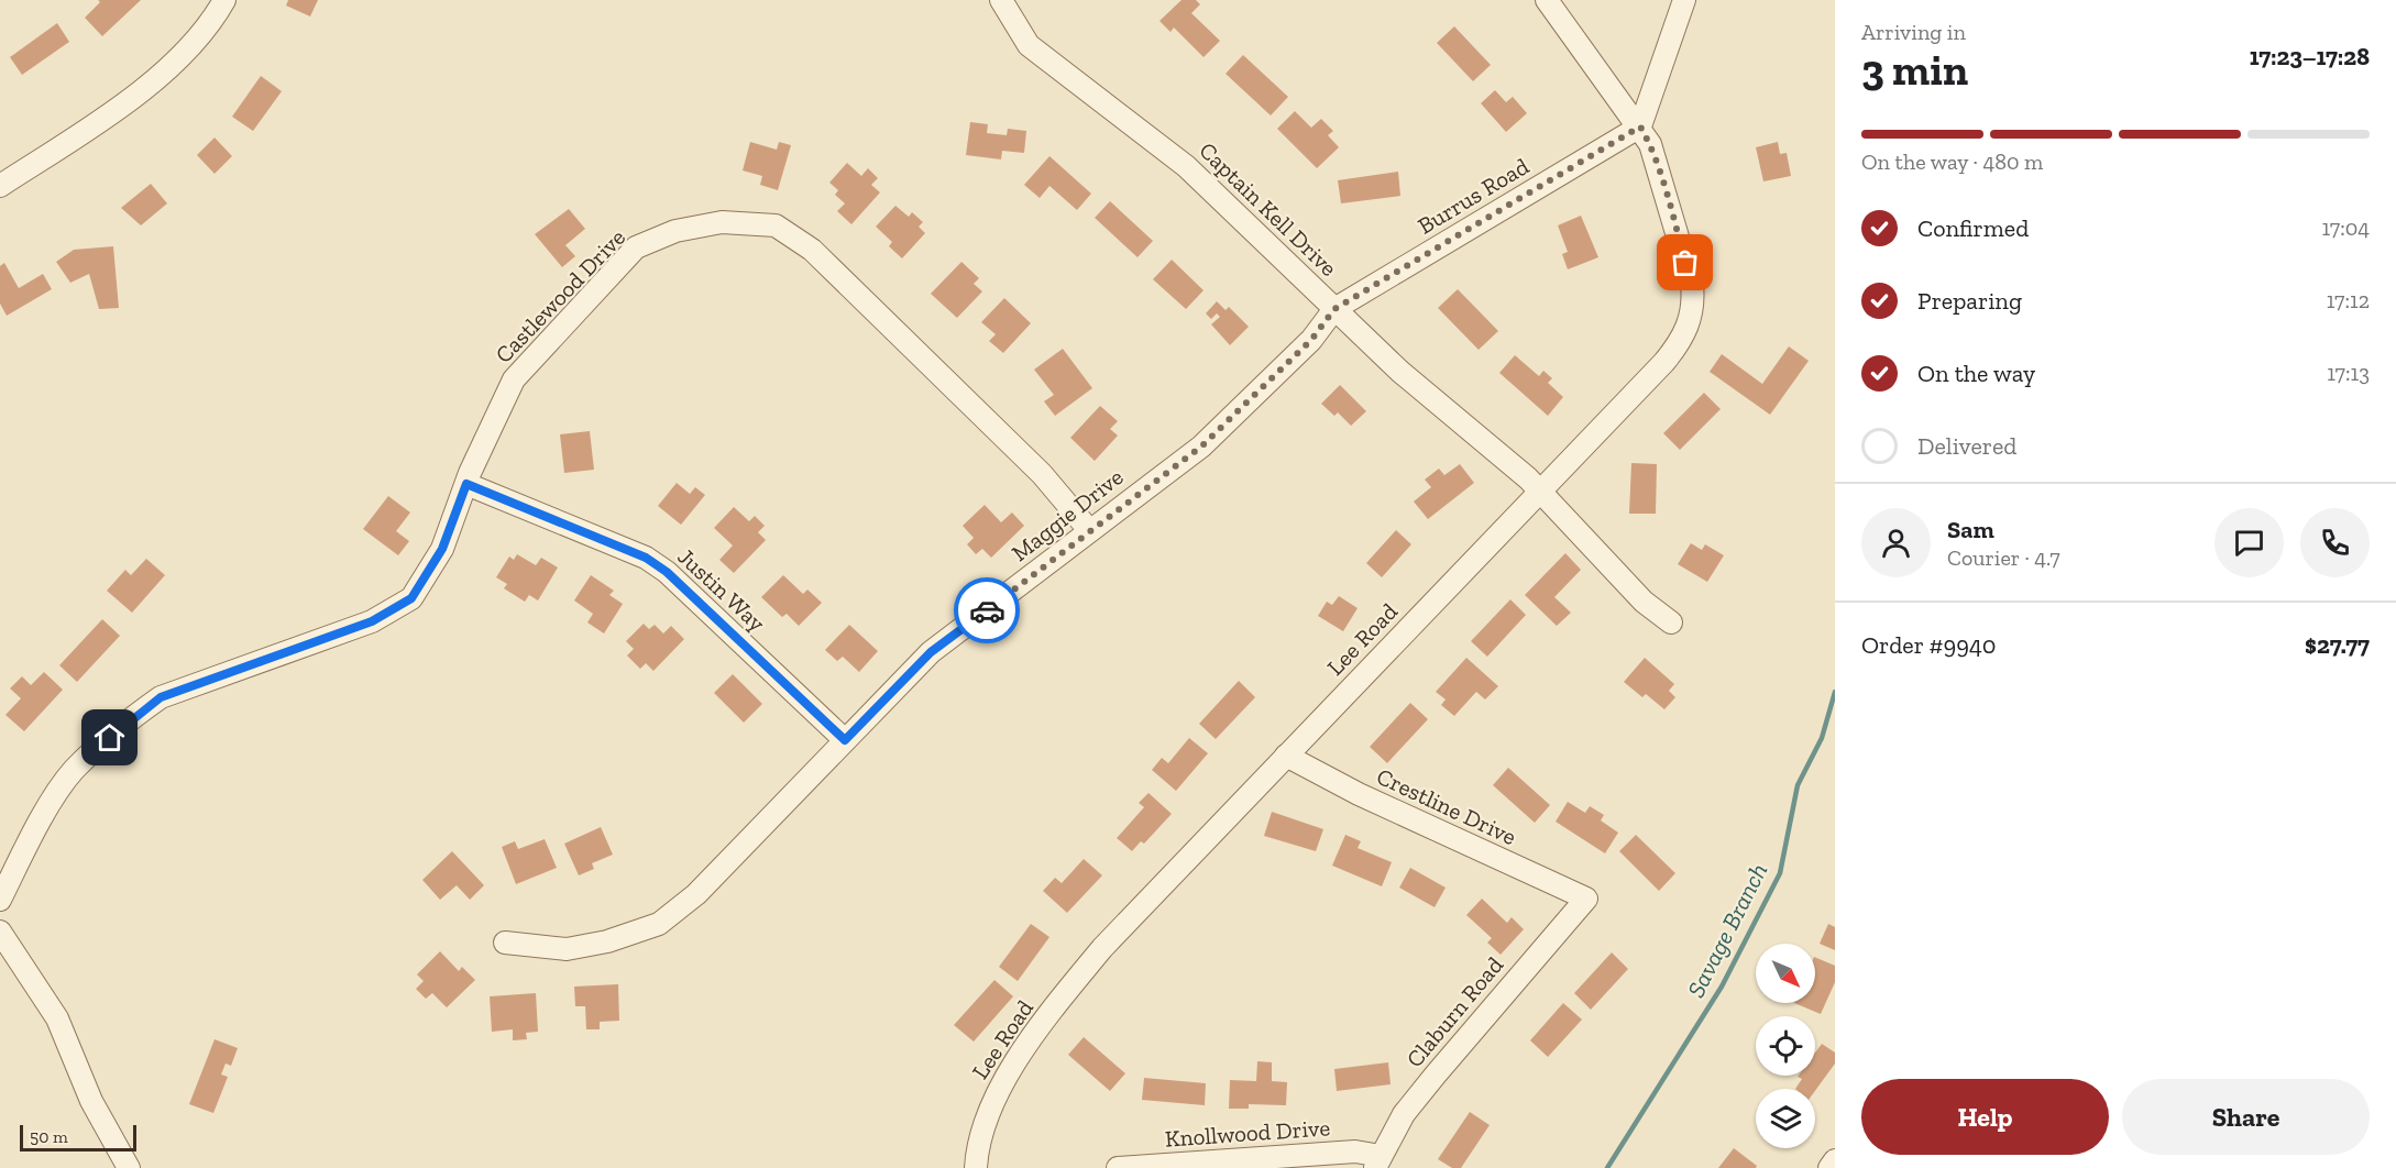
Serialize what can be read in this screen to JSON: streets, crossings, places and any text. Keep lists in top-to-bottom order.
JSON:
{
  "streets": {
    "street": [
      "Burrus Road",
      "Captain Kell Drive",
      "Castlewood Drive",
      "Maggie Drive",
      "Justin Way",
      "Lee Road",
      "Crestline Drive",
      "Claburn Road",
      "Knollwood Drive"
    ]
  },
  "crossings": [
    ["Burrus Road", "Captain Kell Drive"],
    ["Burrus Road", "Maggie Drive"],
    ["Burrus Road", "Lee Road"],
    ["Captain Kell Drive", "Maggie Drive"],
    ["Captain Kell Drive", "Lee Road"],
    ["Castlewood Drive", "Maggie Drive"],
    ["Castlewood Drive", "Justin Way"],
    ["Maggie Drive", "Justin Way"],
    ["Lee Road", "Crestline Drive"],
    ["Crestline Drive", "Claburn Road"],
    ["Claburn Road", "Knollwood Drive"]
  ],
  "water": ["Savage Branch"],
  "scale_bar": "50 m",
  "north": "bottom right",
  "page": {
    "heading": ["3 min", "Arriving in", "17:23–17:28"],
    "panel": [
      "Sam",
      "Courier · 4.7",
      "Order #9940",
      "$27.77"
    ],
    "bar": "On the way · 480 m",
    "list": [
      ["Confirmed", "17:04"],
      ["Preparing", "17:12"],
      ["On the way", "17:13"],
      "Delivered"
    ],
    "buttons": ["Help", "Share"],
    "scale": "50 m"
  }
}
